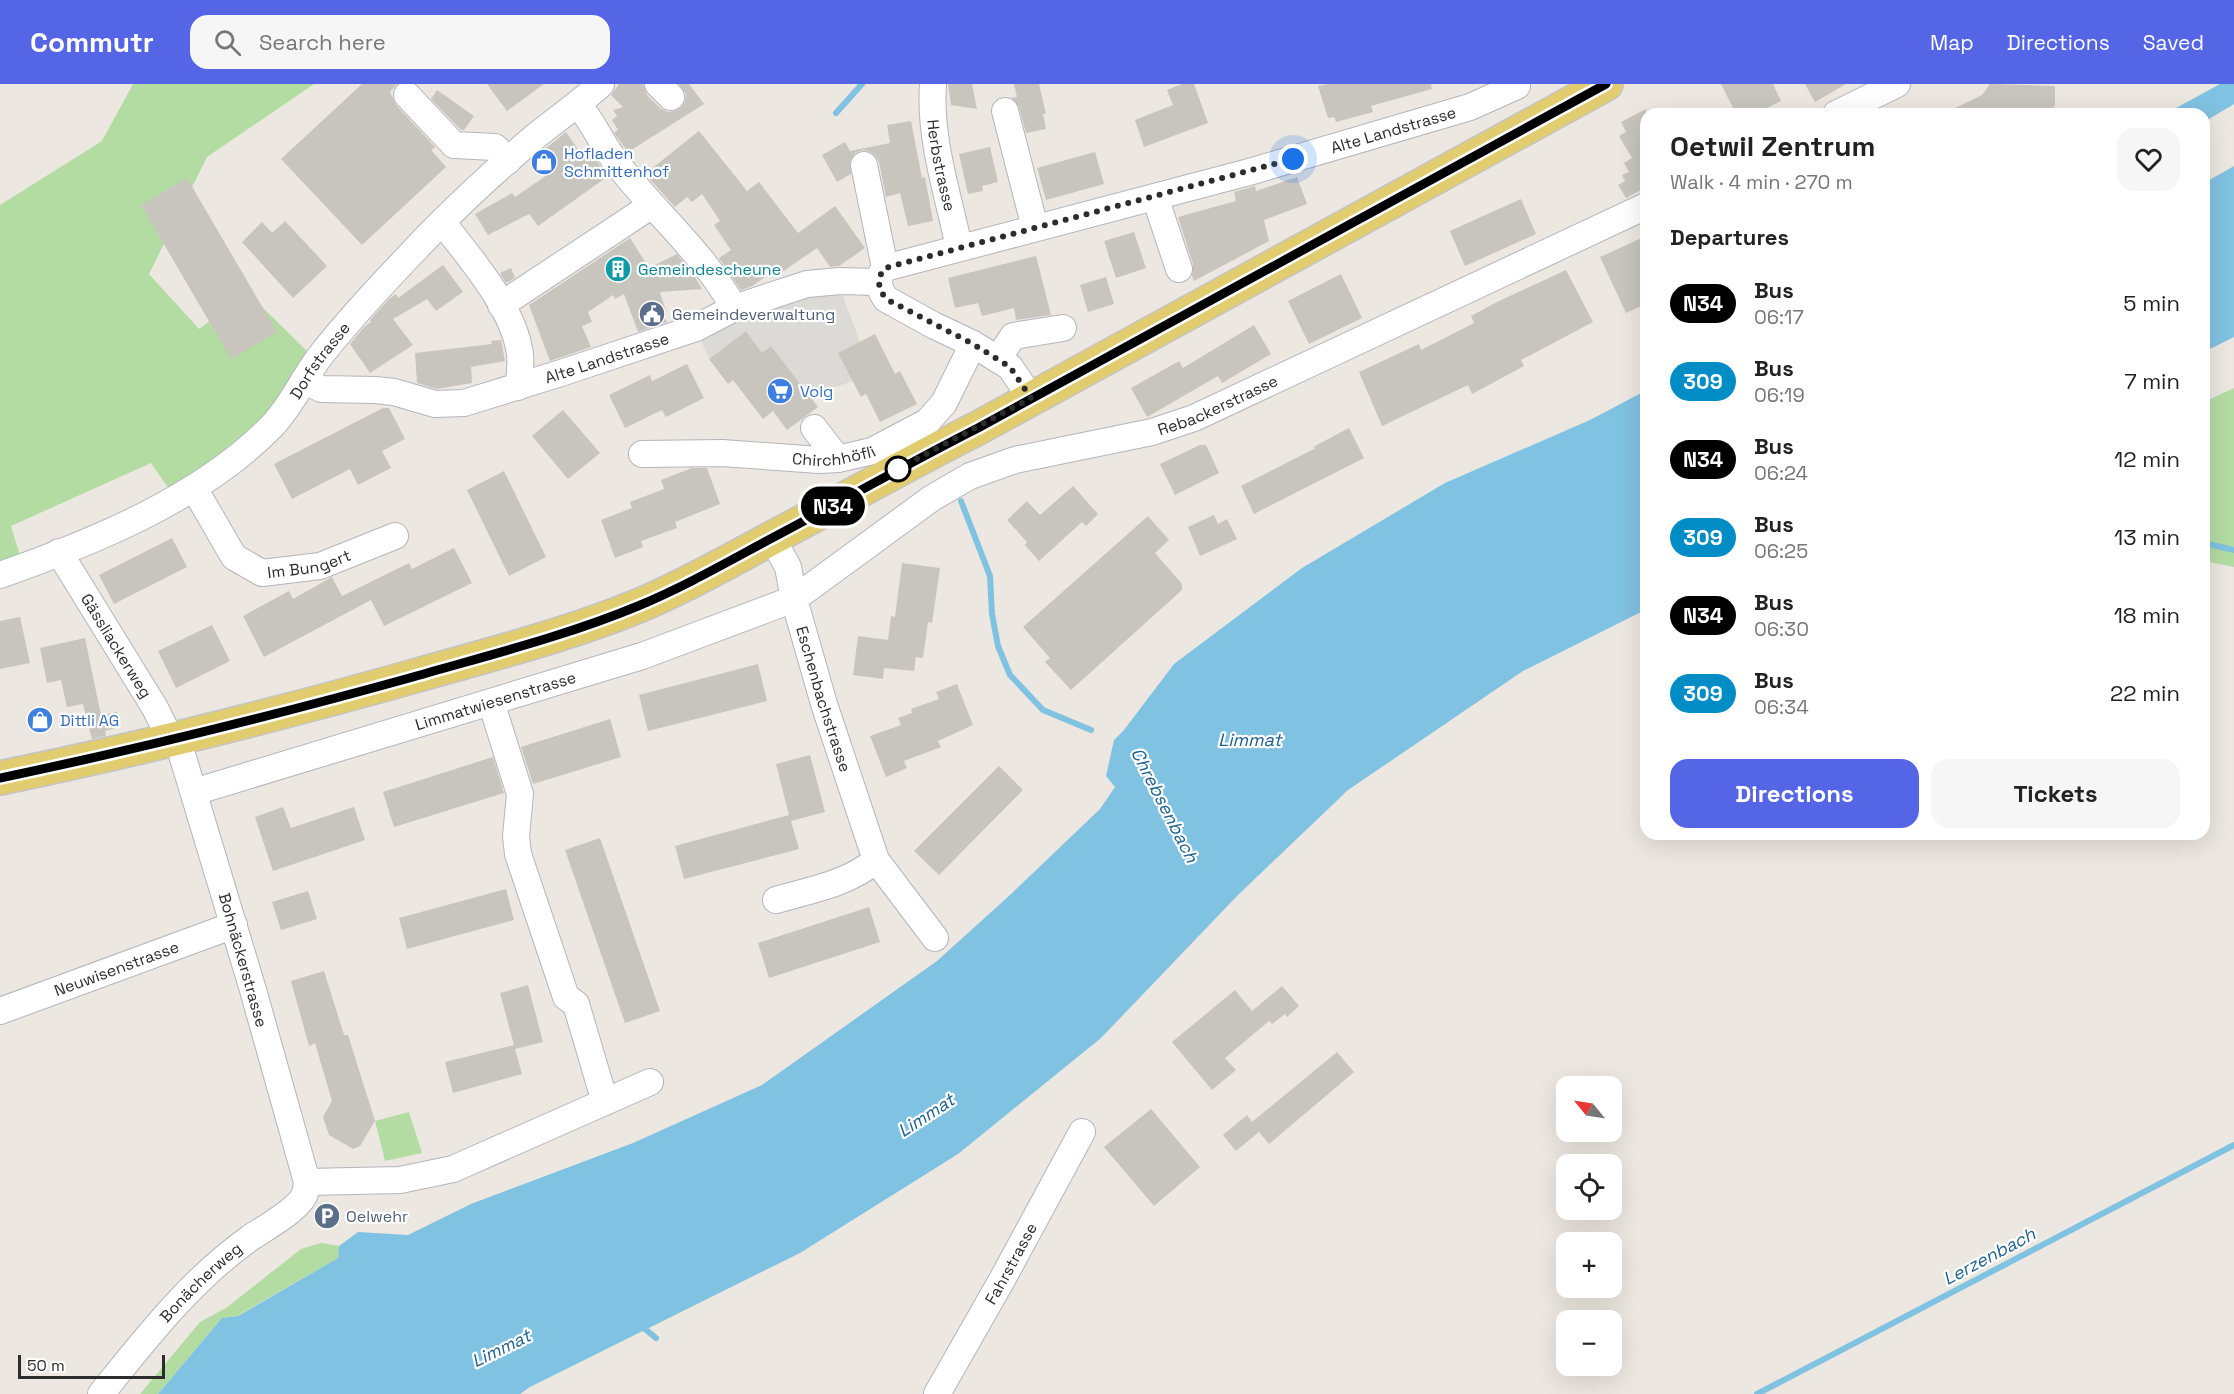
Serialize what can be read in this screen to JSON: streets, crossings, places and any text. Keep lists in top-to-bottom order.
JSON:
{
  "streets": {
    "street": [
      "Alte Landstrasse",
      "Herbstrasse",
      "Dorfstrasse",
      "Rebackerstrasse",
      "Chirchhöfli",
      "Im Bungert",
      "Gässliackerweg",
      "Eschenbachstrasse",
      "Limmatwiesenstrasse",
      "Bohnäckerstrasse",
      "Neuwisenstrasse",
      "Fahrstrasse",
      "Bonächerweg"
    ]
  },
  "crossings": [
    ["Alte Landstrasse", "Herbstrasse"],
    ["Alte Landstrasse", "Dorfstrasse"],
    ["Dorfstrasse", "Im Bungert"],
    ["Dorfstrasse", "Gässliackerweg"],
    ["Rebackerstrasse", "Eschenbachstrasse"],
    ["Rebackerstrasse", "Limmatwiesenstrasse"],
    ["Gässliackerweg", "Bohnäckerstrasse"],
    ["Eschenbachstrasse", "Limmatwiesenstrasse"],
    ["Limmatwiesenstrasse", "Bohnäckerstrasse"],
    ["Bohnäckerstrasse", "Neuwisenstrasse"],
    ["Bohnäckerstrasse", "Bonächerweg"]
  ],
  "water": ["Limmat", "Chrebsenbach", "Lerzenbach"],
  "places": {
    "shop": ["Hofladen Schmittenhof", "Dittli AG"],
    "building": ["Gemeindescheune"],
    "public building": ["Gemeindeverwaltung"],
    "supermarket": ["Volg"],
    "parking": ["Oelwehr"]
  },
  "lines": ["bus line N34"],
  "scale_bar": "50 m",
  "north": "top left",
  "page": {
    "header": "Commutr",
    "search": "Search here",
    "nav": ["Map", "Directions", "Saved"],
    "on_map": "N34",
    "heading": [
      ["Oetwil Zentrum", "Walk · 4 min · 270 m"],
      "Departures"
    ],
    "list": [
      {
        "mark": "N34",
        "name": "Bus",
        "note": "06:17",
        "value": "5 min"
      },
      {
        "mark": "309",
        "name": "Bus",
        "note": "06:19",
        "value": "7 min"
      },
      {
        "mark": "N34",
        "name": "Bus",
        "note": "06:24",
        "value": "12 min"
      },
      {
        "mark": "309",
        "name": "Bus",
        "note": "06:25",
        "value": "13 min"
      },
      {
        "mark": "N34",
        "name": "Bus",
        "note": "06:30",
        "value": "18 min"
      },
      {
        "mark": "309",
        "name": "Bus",
        "note": "06:34",
        "value": "22 min"
      }
    ],
    "buttons": ["Directions", "Tickets"],
    "map_buttons": ["+", "−"],
    "scale": "50 m"
  }
}
